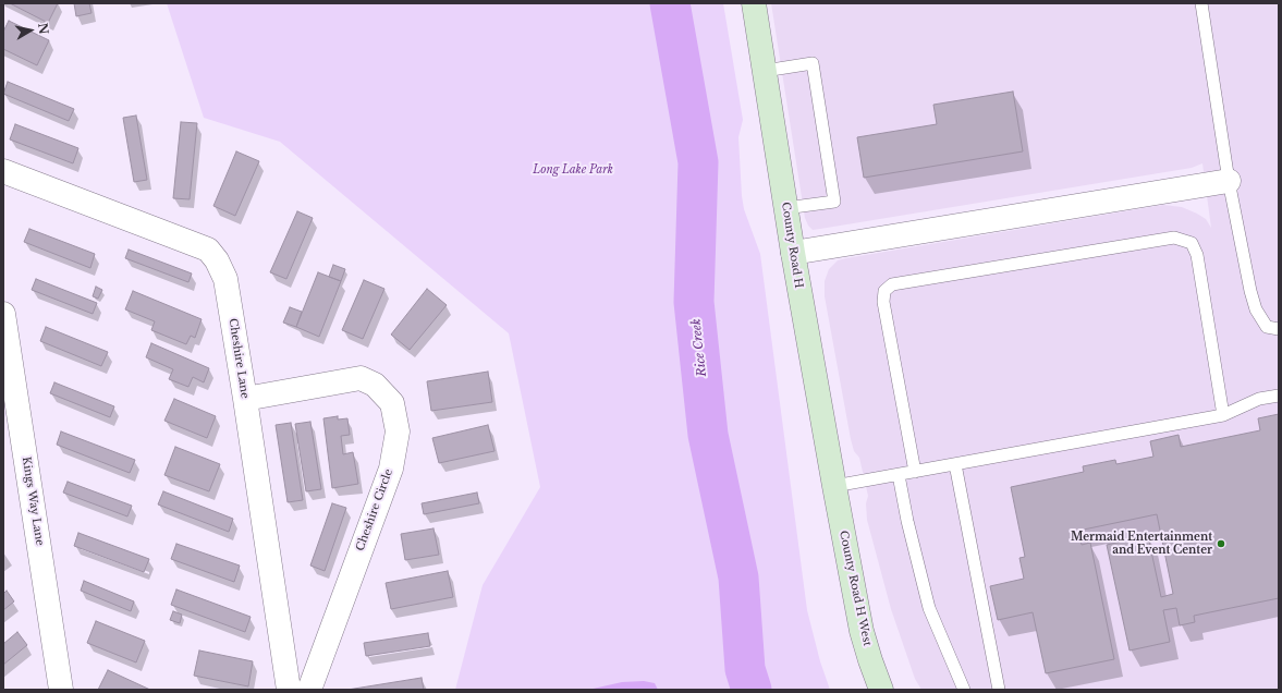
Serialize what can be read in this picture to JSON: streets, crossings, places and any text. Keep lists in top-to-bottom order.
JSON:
{
  "streets": {
    "street": [
      "County Road H",
      "Cheshire Lane",
      "Kings Way Lane",
      "Cheshire Circle",
      "County Road H West"
    ]
  },
  "crossings": [
    ["County Road H", "County Road H West"],
    ["Cheshire Lane", "Cheshire Circle"]
  ],
  "water": ["Rice Creek"],
  "parks": ["Long Lake Park"],
  "places": ["Mermaid Entertainment and Event Center"],
  "north": "right"
}
